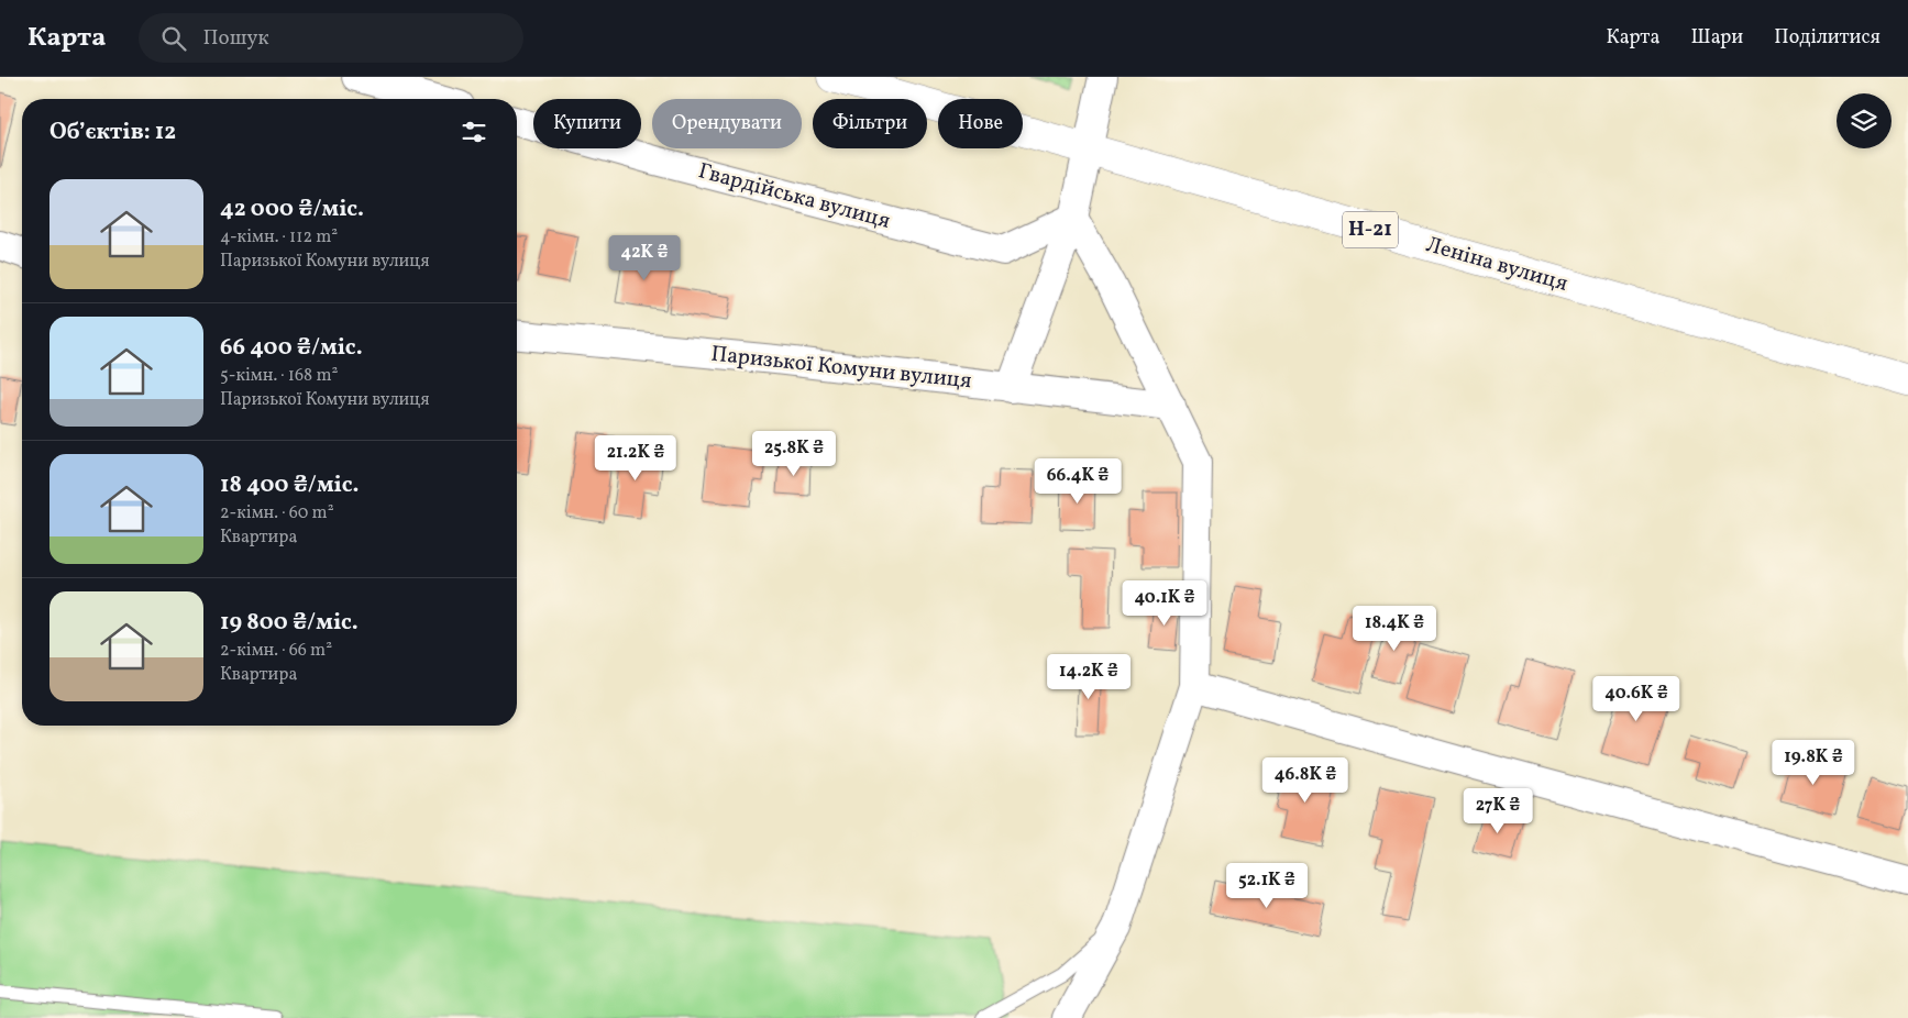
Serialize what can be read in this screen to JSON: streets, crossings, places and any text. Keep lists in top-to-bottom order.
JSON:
{
  "streets": {
    "main road": ["Н-21", "Леніна вулиця"],
    "street": ["Гвардійська вулиця", "Паризької Комуни вулиця"]
  },
  "page": {
    "header": "Карта",
    "search": "Пошук",
    "nav": ["Карта", "Шари", "Поділитися"],
    "chip": [
      "Купити",
      "Орендувати",
      "Фільтри",
      "Нове"
    ],
    "heading": "Об’єктів: 12",
    "list": [
      {
        "name": "42 000 ₴/міс.",
        "note": "4-кімн. · 112 m² · Паризької Комуни вулиця"
      },
      {
        "name": "66 400 ₴/міс.",
        "note": "5-кімн. · 168 m² · Паризької Комуни вулиця"
      },
      {
        "name": "18 400 ₴/міс.",
        "note": "2-кімн. · 60 m² · Квартира"
      },
      {
        "name": "19 800 ₴/міс.",
        "note": "2-кімн. · 66 m² · Квартира"
      }
    ],
    "price": [
      "42K ₴",
      "25.8K ₴",
      "21.2K ₴",
      "66.4K ₴",
      "40.1K ₴",
      "18.4K ₴",
      "14.2K ₴",
      "40.6K ₴",
      "19.8K ₴",
      "46.8K ₴",
      "27K ₴",
      "52.1K ₴"
    ]
  }
}
